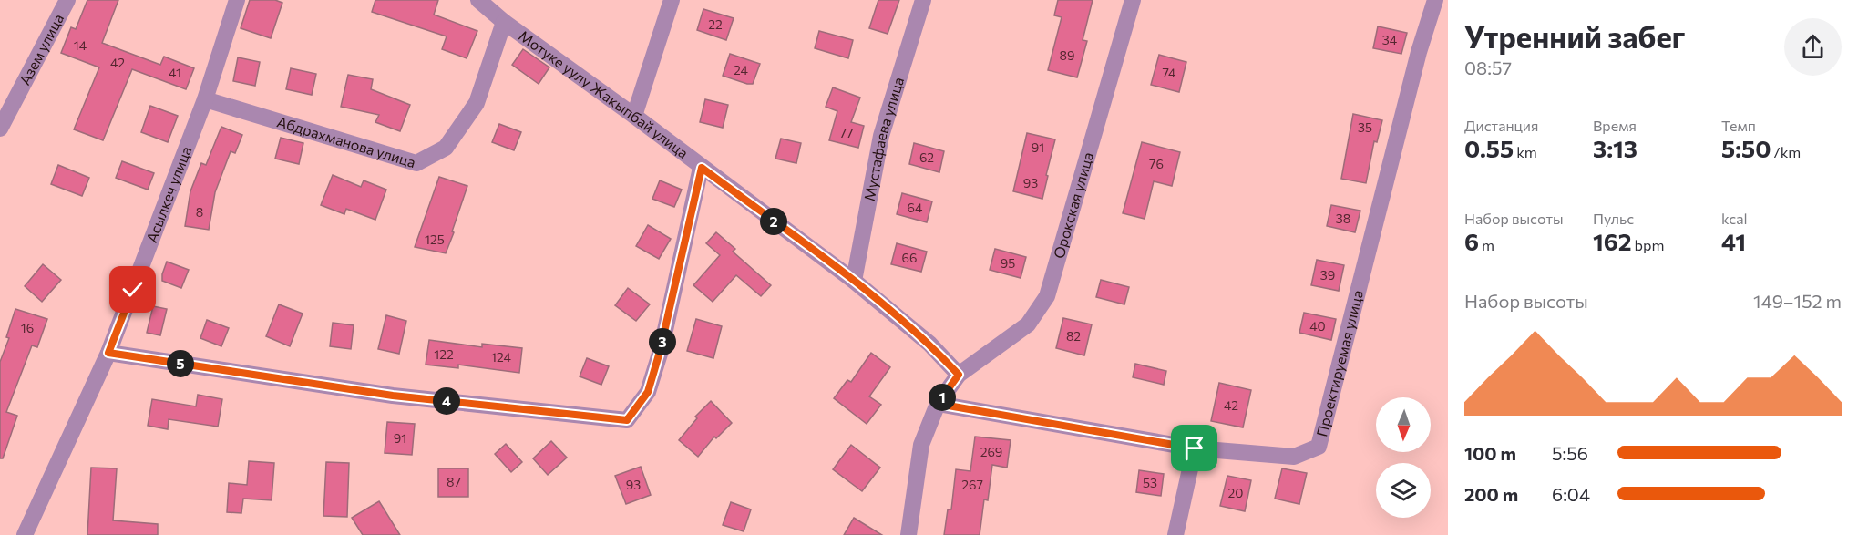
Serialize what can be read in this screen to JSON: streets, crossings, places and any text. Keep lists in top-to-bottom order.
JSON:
{
  "streets": {
    "street": [
      "Азем улица",
      "Мотуке уулу Жакыпбай улица",
      "Мустафаева улица",
      "Абдрахманова улица",
      "Асылкеч улица",
      "Орокская улица",
      "Проектируемая улица"
    ]
  },
  "crossings": [
    ["Мотуке уулу Жакыпбай улица", "Мустафаева улица"],
    ["Мотуке уулу Жакыпбай улица", "Абдрахманова улица"],
    ["Мотуке уулу Жакыпбай улица", "Орокская улица"],
    ["Абдрахманова улица", "Асылкеч улица"],
    ["Орокская улица", "Проектируемая улица"]
  ],
  "house_numbers": [
    "22",
    "34",
    "14",
    "89",
    "42",
    "24",
    "41",
    "74",
    "35",
    "77",
    "91",
    "62",
    "76",
    "93",
    "64",
    "8",
    "38",
    "125",
    "66",
    "95",
    "39",
    "40",
    "16",
    "82",
    "122",
    "124",
    "42",
    "91",
    "269",
    "87",
    "53",
    "93",
    "267",
    "20"
  ],
  "north": "bottom",
  "page": {
    "heading": ["Утренний забег", "08:57"],
    "stats": [
      ["Дистанция", "0.55 km"],
      ["Время", "3:13"],
      ["Темп", "5:50 /km"],
      ["Набор высоты", "6 m"],
      ["Пульс", "162 bpm"],
      ["kcal", "41"]
    ],
    "pins": [
      "2",
      "3",
      "5",
      "1",
      "4"
    ],
    "chart": ["Набор высоты", "149–152 m"],
    "list": [
      {
        "name": "100 m",
        "note": "5:56"
      },
      {
        "name": "200 m",
        "note": "6:04"
      }
    ]
  }
}
